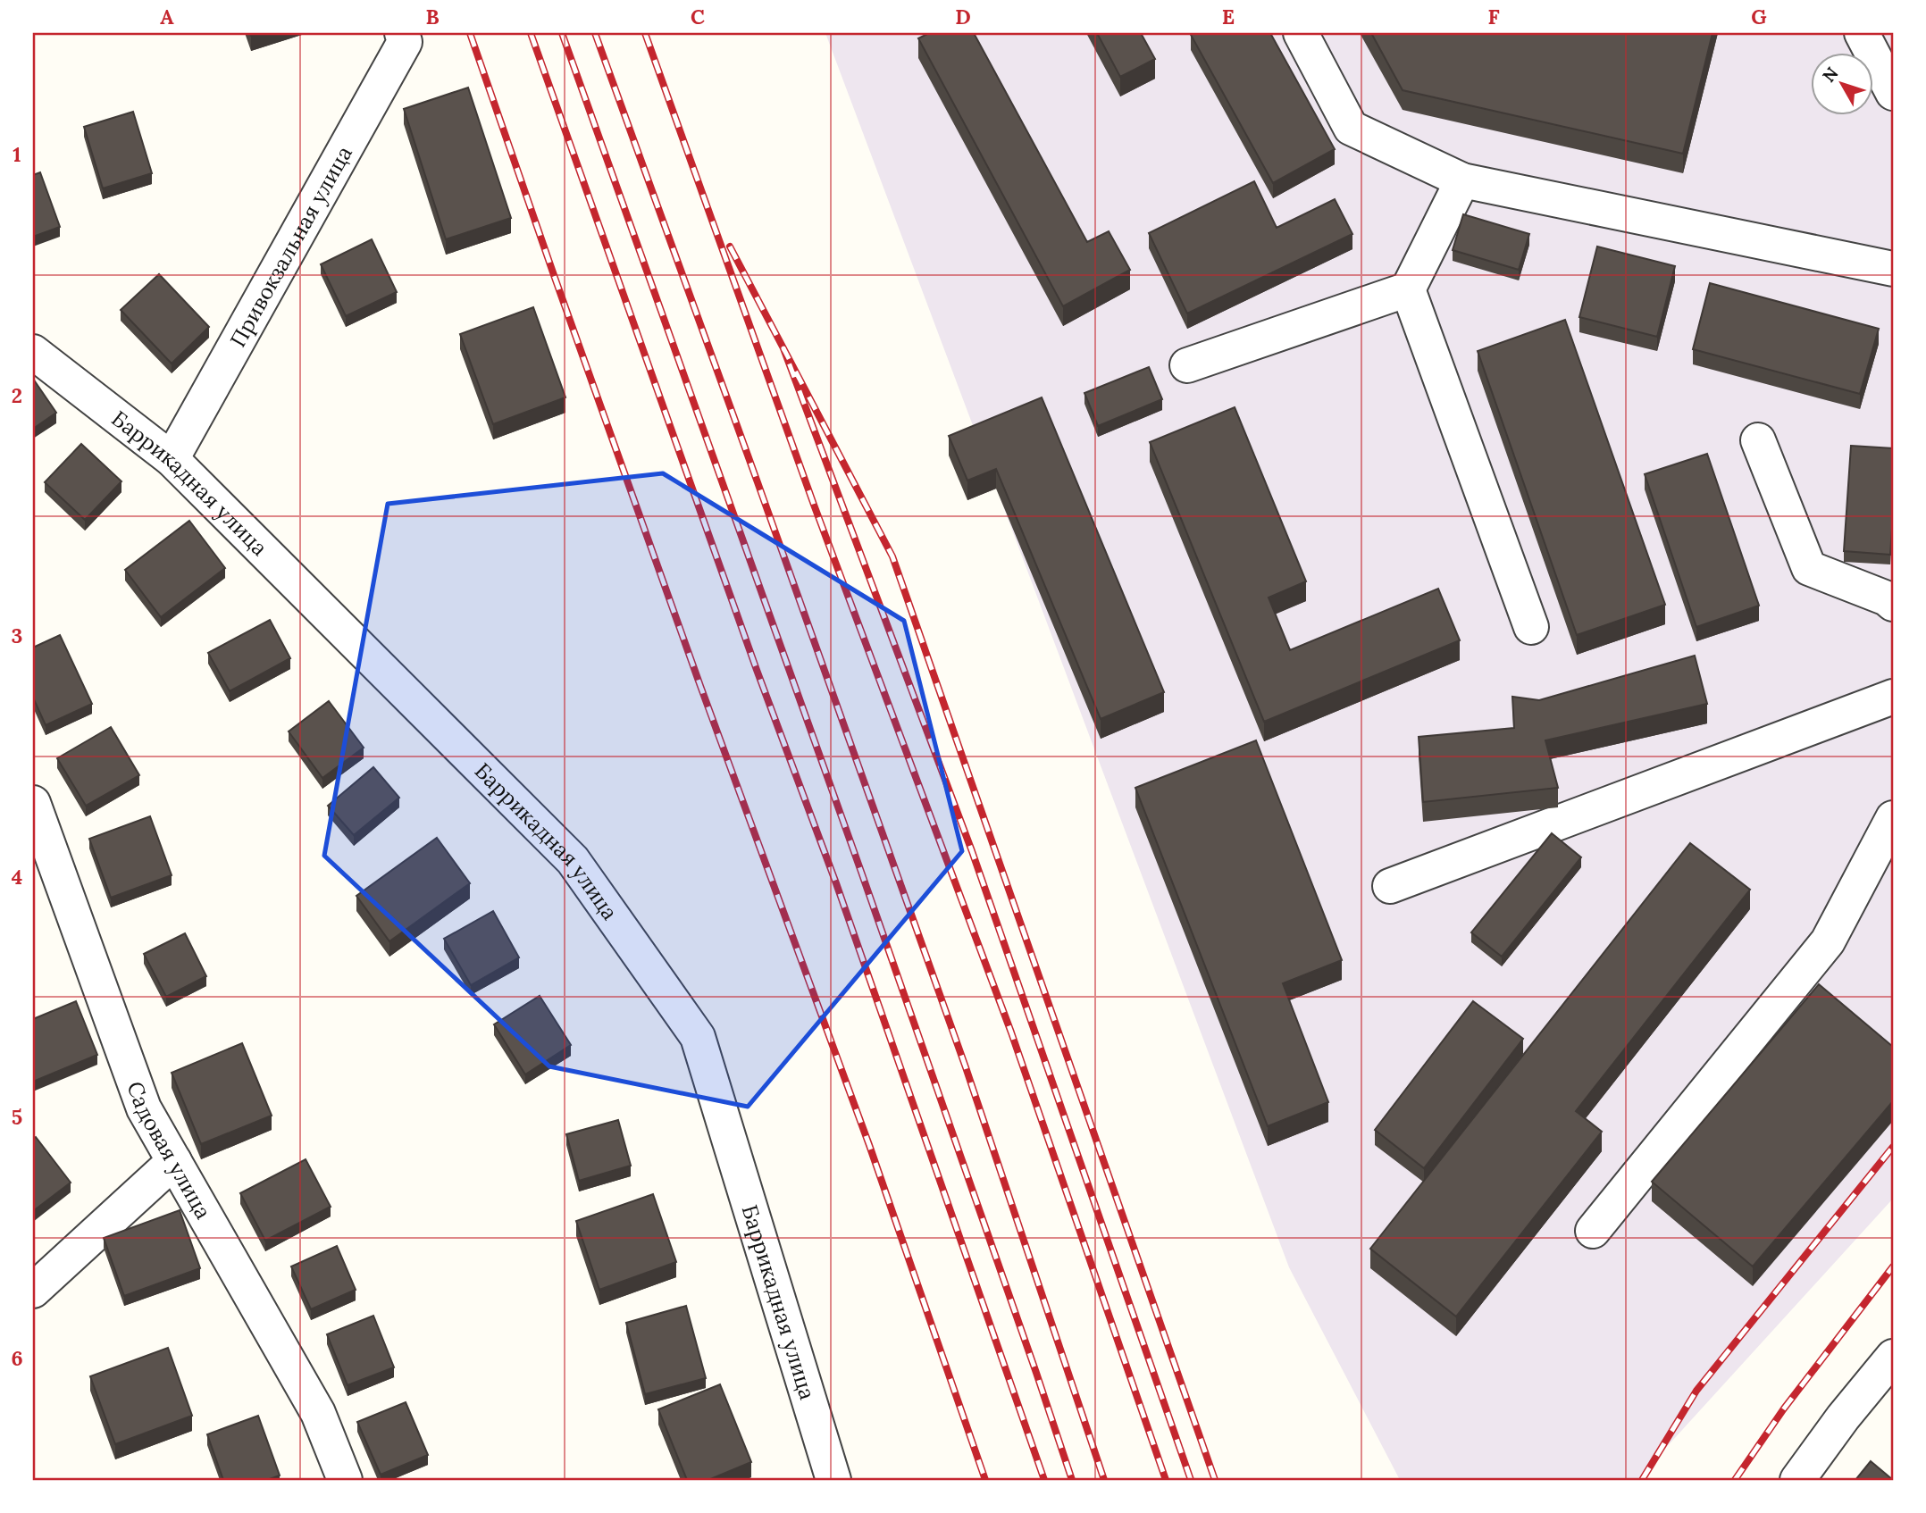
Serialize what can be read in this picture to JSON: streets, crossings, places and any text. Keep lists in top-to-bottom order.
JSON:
{
  "streets": {
    "street": ["Привокзальная улица", "Баррикадная улица", "Садовая улица"]
  },
  "crossings": [
    ["Привокзальная улица", "Баррикадная улица"]
  ],
  "north": "top left",
  "grid": {
    "columns": [
      "A",
      "B",
      "C",
      "D",
      "E",
      "F",
      "G"
    ],
    "rows": [
      "1",
      "2",
      "3",
      "4",
      "5",
      "6"
    ]
  }
}
